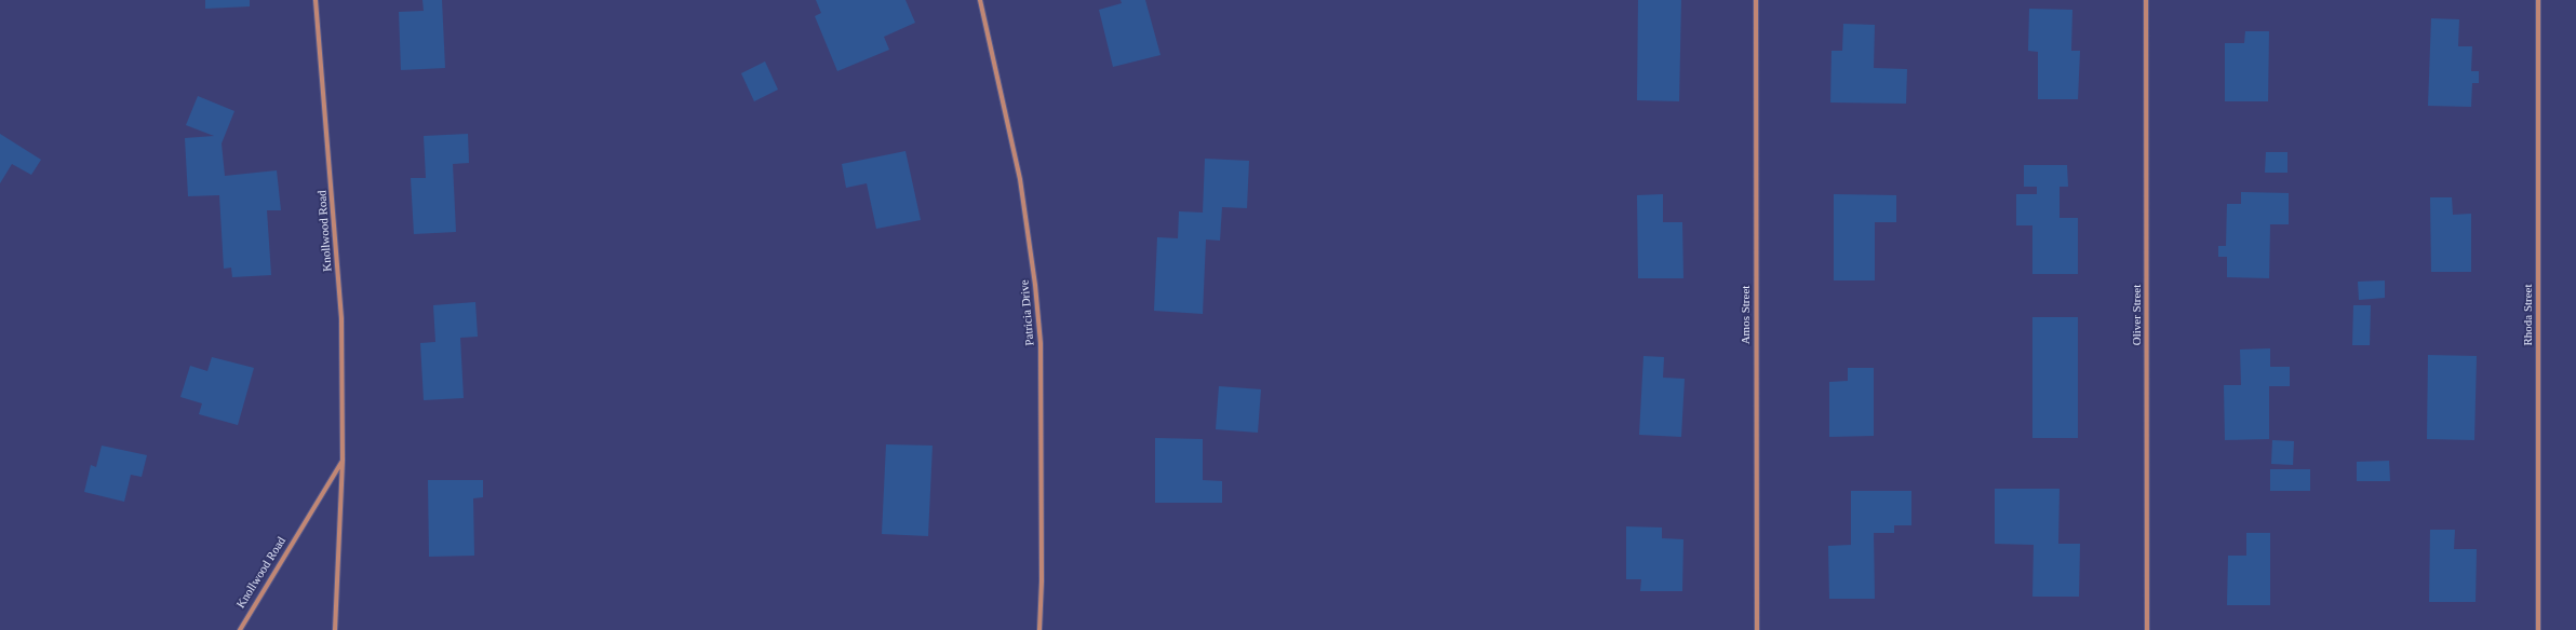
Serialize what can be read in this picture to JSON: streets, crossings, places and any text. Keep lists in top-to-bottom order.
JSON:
{
  "streets": {
    "street": [
      "Knollwood Road",
      "Patricia Drive",
      "Amos Street",
      "Oliver Street",
      "Rhoda Street"
    ]
  }
}
